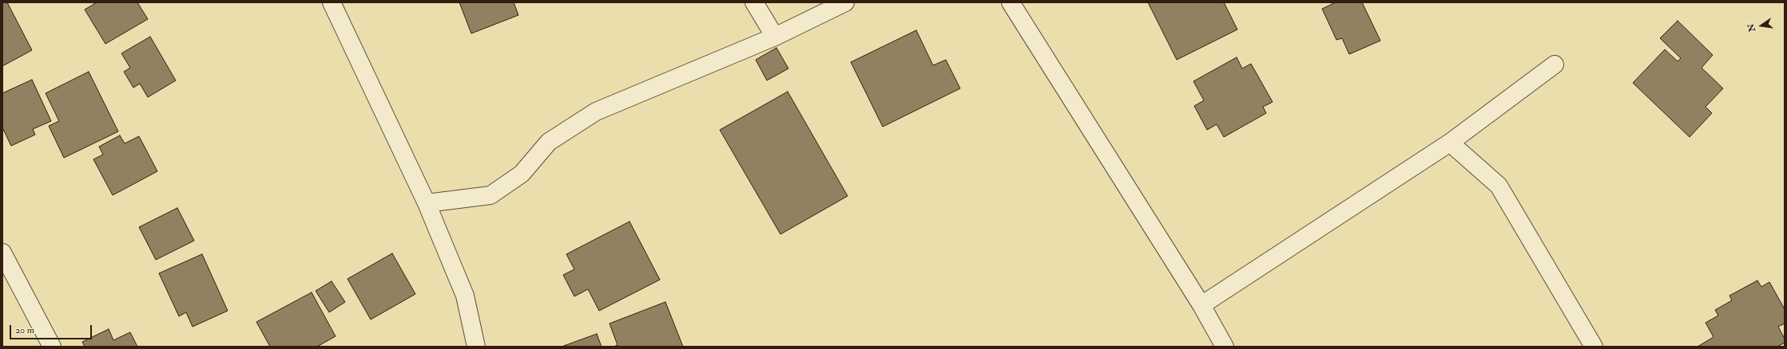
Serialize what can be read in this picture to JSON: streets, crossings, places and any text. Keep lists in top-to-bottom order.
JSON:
{
  "scale_bar": "20 m",
  "north": "left"
}
